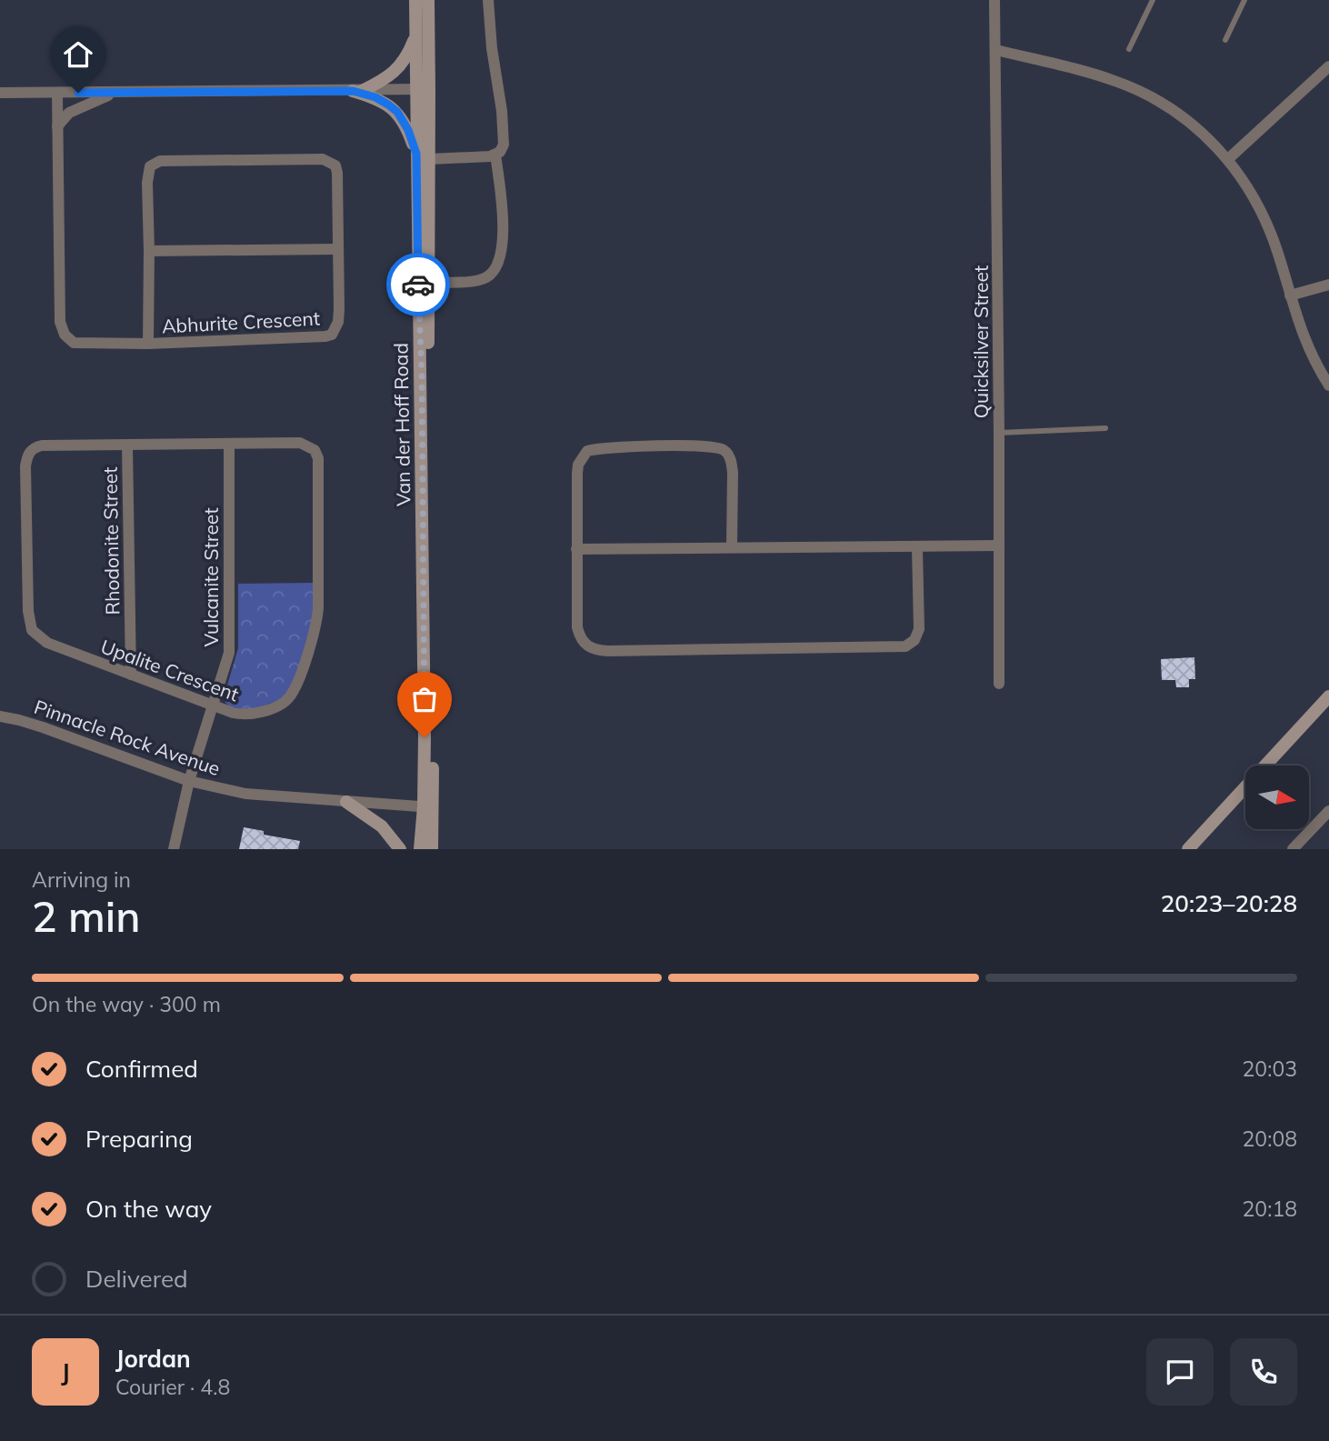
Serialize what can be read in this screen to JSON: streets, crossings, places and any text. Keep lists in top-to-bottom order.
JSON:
{
  "streets": {
    "main road": ["Van der Hoff Road"],
    "street": [
      "Abhurite Crescent",
      "Quicksilver Street",
      "Rhodonite Street",
      "Vulcanite Street",
      "Upalite Crescent",
      "Pinnacle Rock Avenue"
    ]
  },
  "crossings": [
    ["Van der Hoff Road", "Pinnacle Rock Avenue"],
    ["Rhodonite Street", "Upalite Crescent"],
    ["Vulcanite Street", "Upalite Crescent"],
    ["Vulcanite Street", "Pinnacle Rock Avenue"]
  ],
  "north": "right",
  "page": {
    "heading": ["2 min", "Arriving in", "20:23–20:28"],
    "panel": ["Jordan", "Courier · 4.8"],
    "bar": "On the way · 300 m",
    "list": [
      ["Confirmed", "20:03"],
      ["Preparing", "20:08"],
      ["On the way", "20:18"],
      "Delivered"
    ],
    "round": "J"
  }
}
